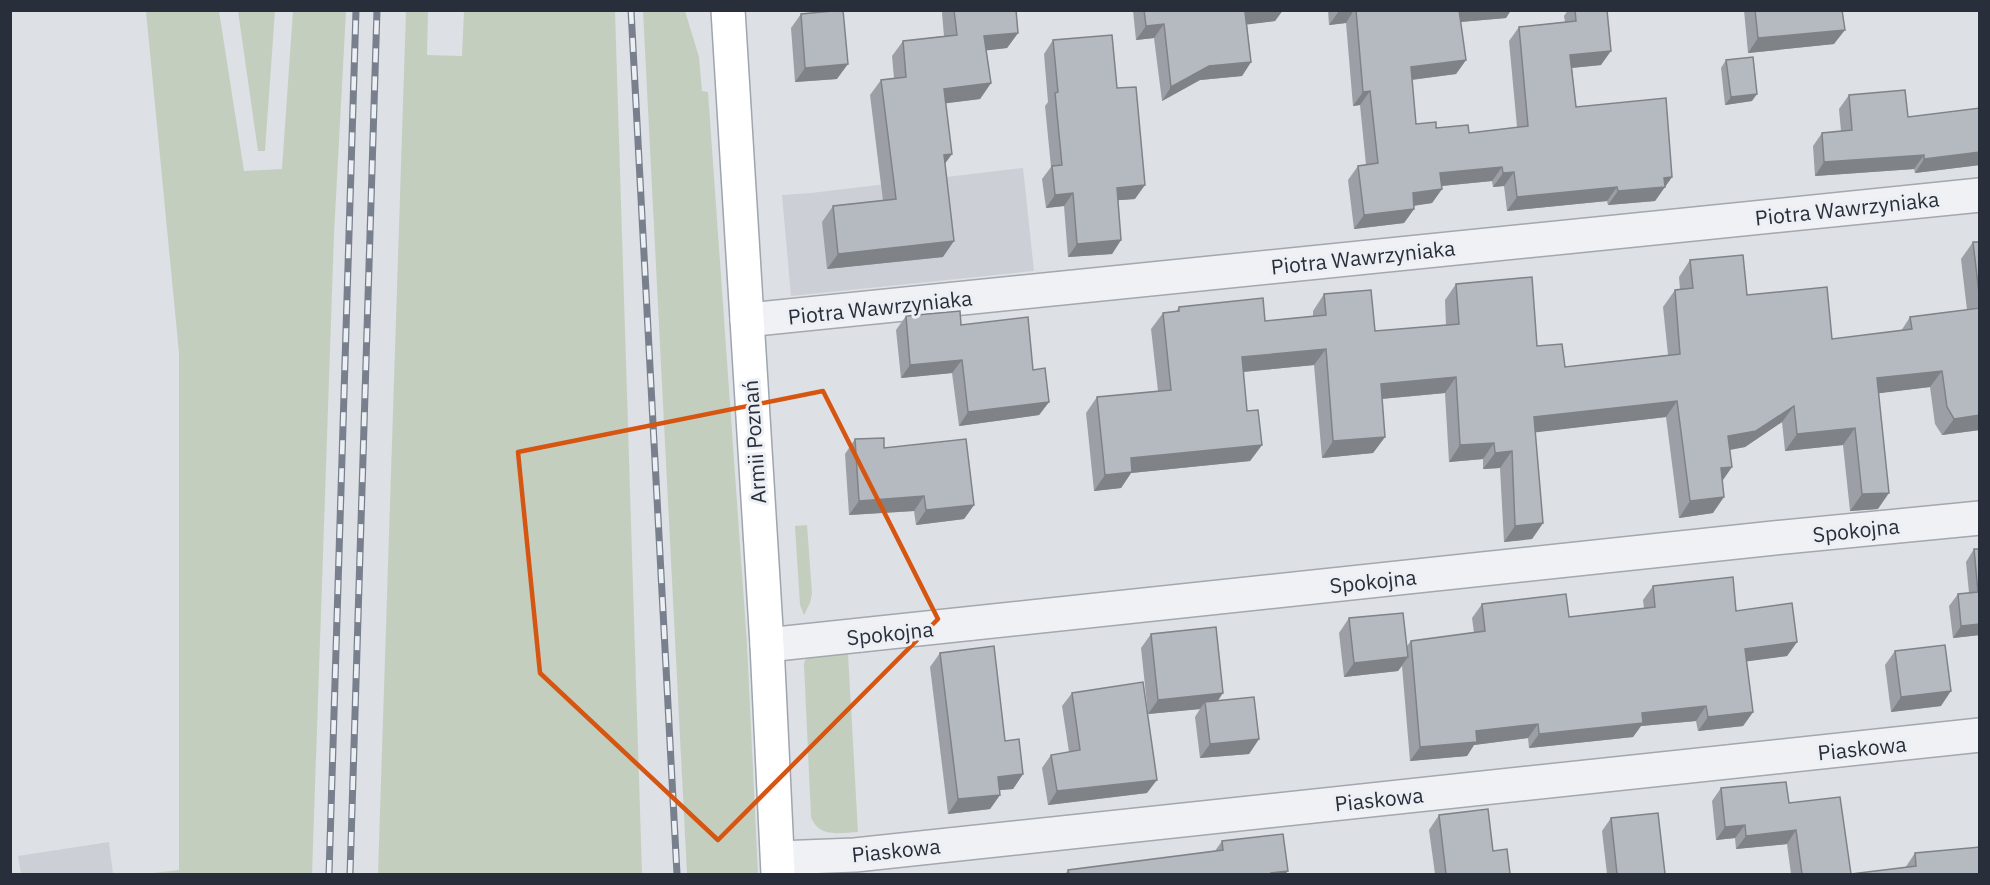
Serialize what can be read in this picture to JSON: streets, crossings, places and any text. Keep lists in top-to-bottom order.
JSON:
{
  "streets": {
    "main road": ["Armii Poznań"],
    "street": ["Piotra Wawrzyniaka", "Spokojna", "Piaskowa"]
  },
  "crossings": [
    ["Piotra Wawrzyniaka", "Armii Poznań"],
    ["Armii Poznań", "Spokojna"],
    ["Armii Poznań", "Piaskowa"]
  ]
}
